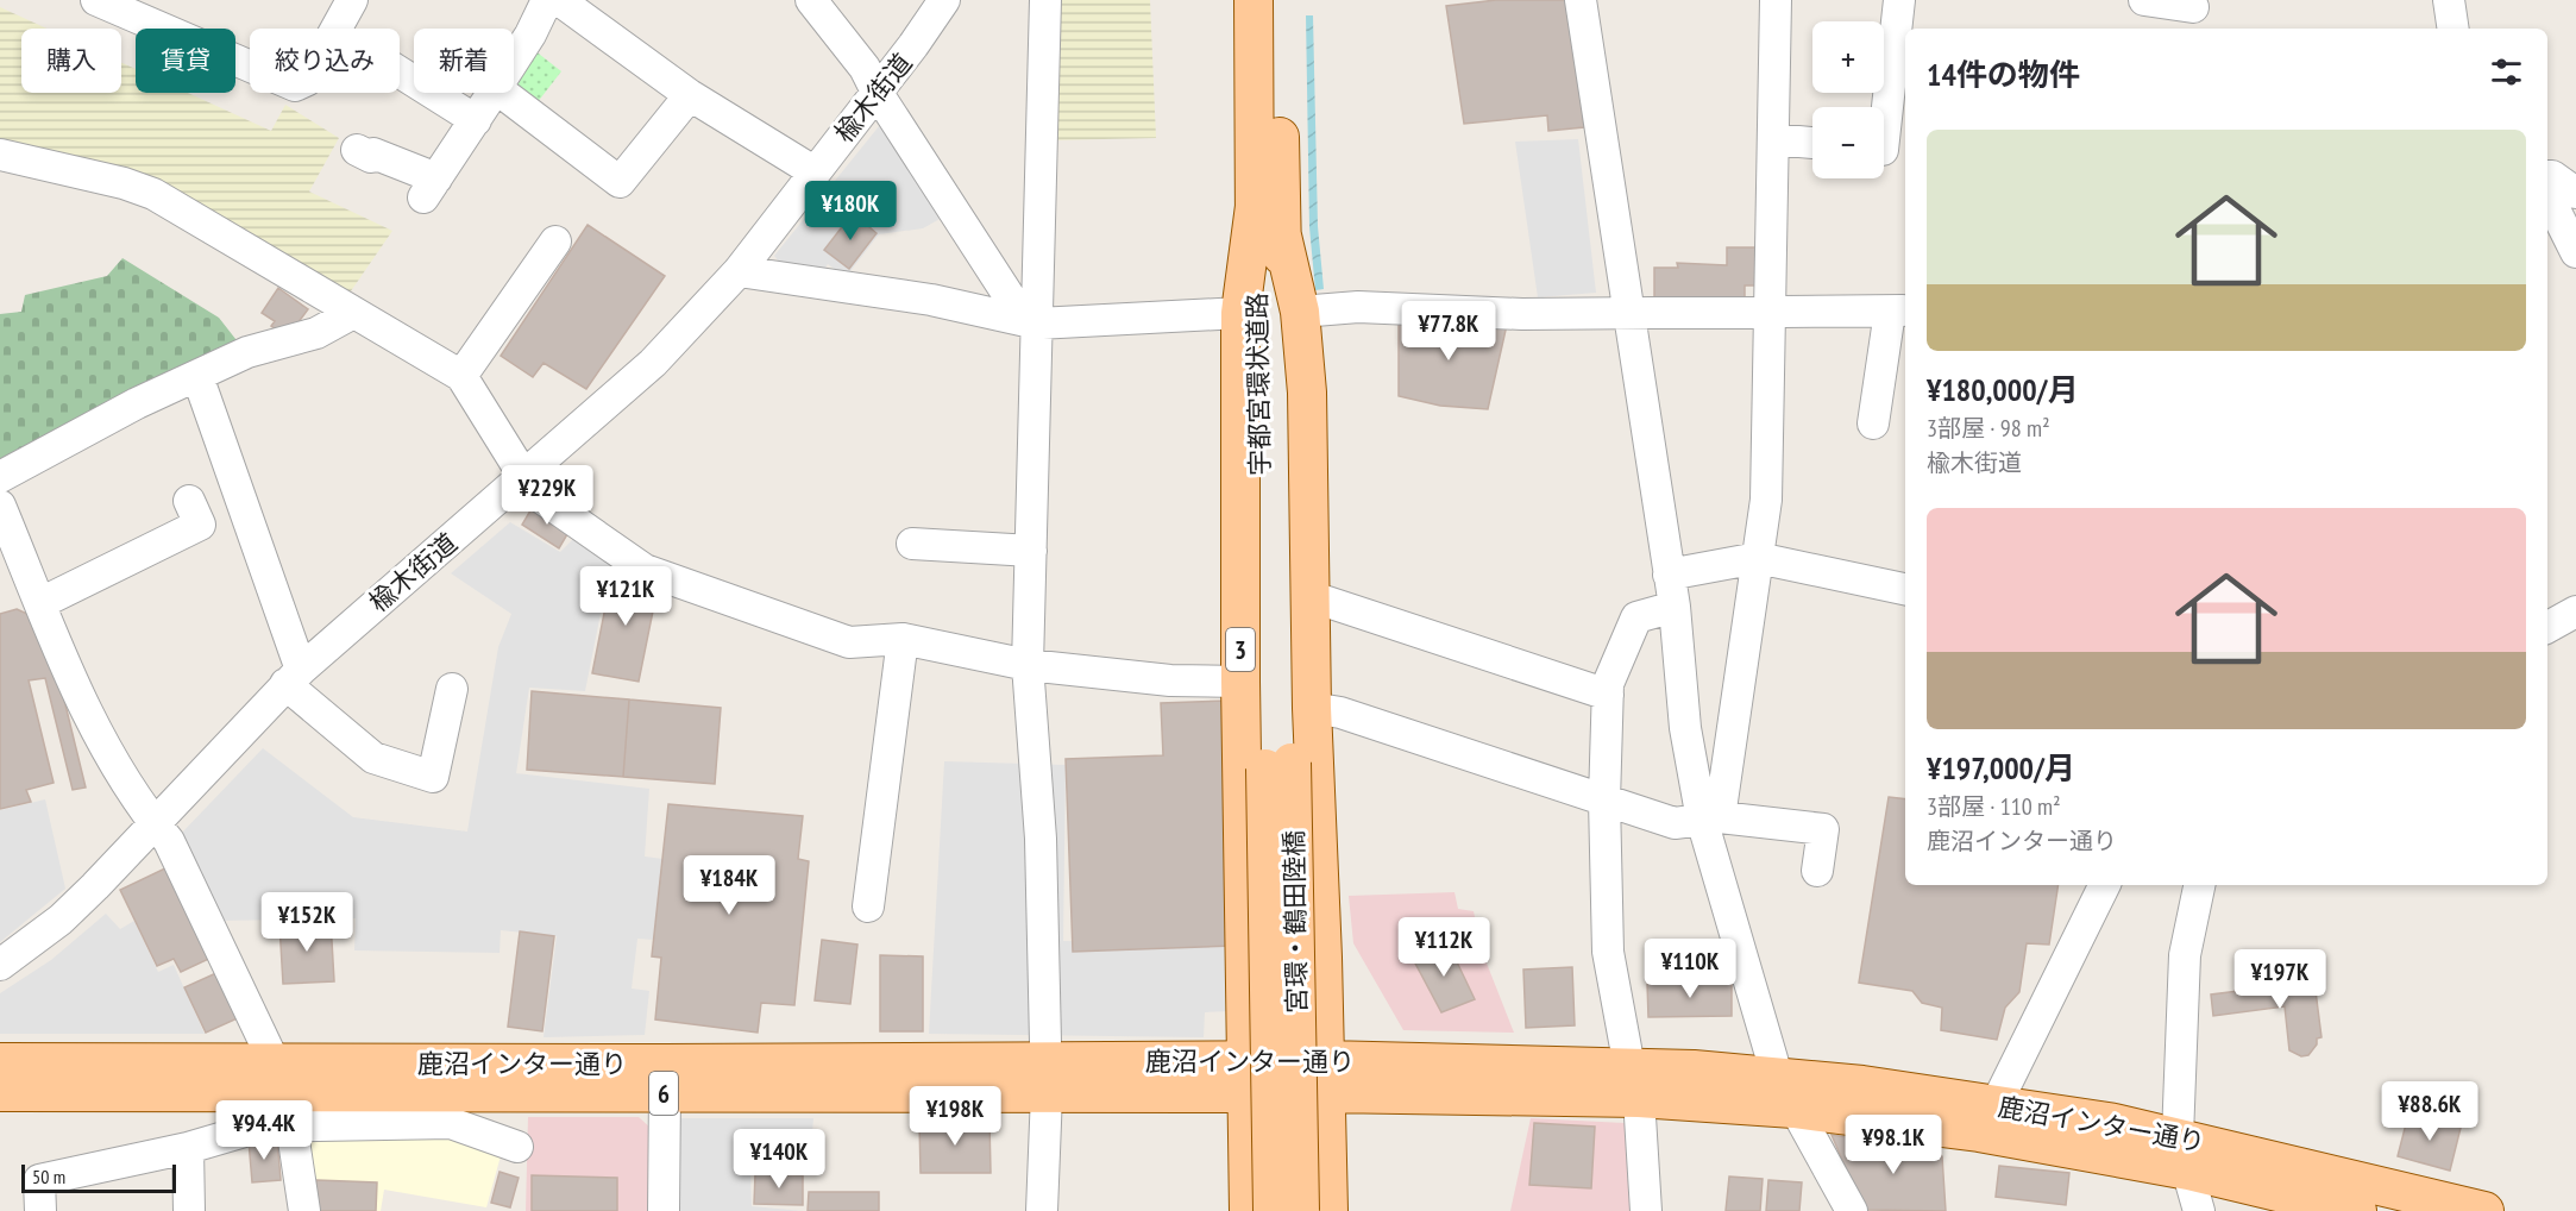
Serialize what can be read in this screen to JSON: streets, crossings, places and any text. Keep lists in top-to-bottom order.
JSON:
{
  "streets": {
    "main road": [
      "宇都宮環状道路",
      "3",
      "宮環・鶴田陸橋",
      "鹿沼インター通り",
      "6"
    ],
    "street": ["楡木街道"]
  },
  "crossings": [
    ["宇都宮環状道路", "3"],
    ["宇都宮環状道路", "宮環・鶴田陸橋"],
    ["3", "鹿沼インター通り"]
  ],
  "scale_bar": "50 m",
  "page": {
    "map_buttons": ["+", "−"],
    "chip": [
      "購入",
      "賃貸",
      "絞り込み",
      "新着"
    ],
    "heading": "14件の物件",
    "list": [
      {
        "name": "¥180,000/月",
        "note": "3部屋 · 98 m² · 楡木街道"
      },
      {
        "name": "¥197,000/月",
        "note": "3部屋 · 110 m² · 鹿沼インター通り"
      }
    ],
    "price": [
      "¥180K",
      "¥77.8K",
      "¥229K",
      "¥121K",
      "¥184K",
      "¥152K",
      "¥112K",
      "¥110K",
      "¥197K",
      "¥88.6K",
      "¥198K",
      "¥94.4K",
      "¥98.1K",
      "¥140K"
    ],
    "scale": "50 m"
  }
}
